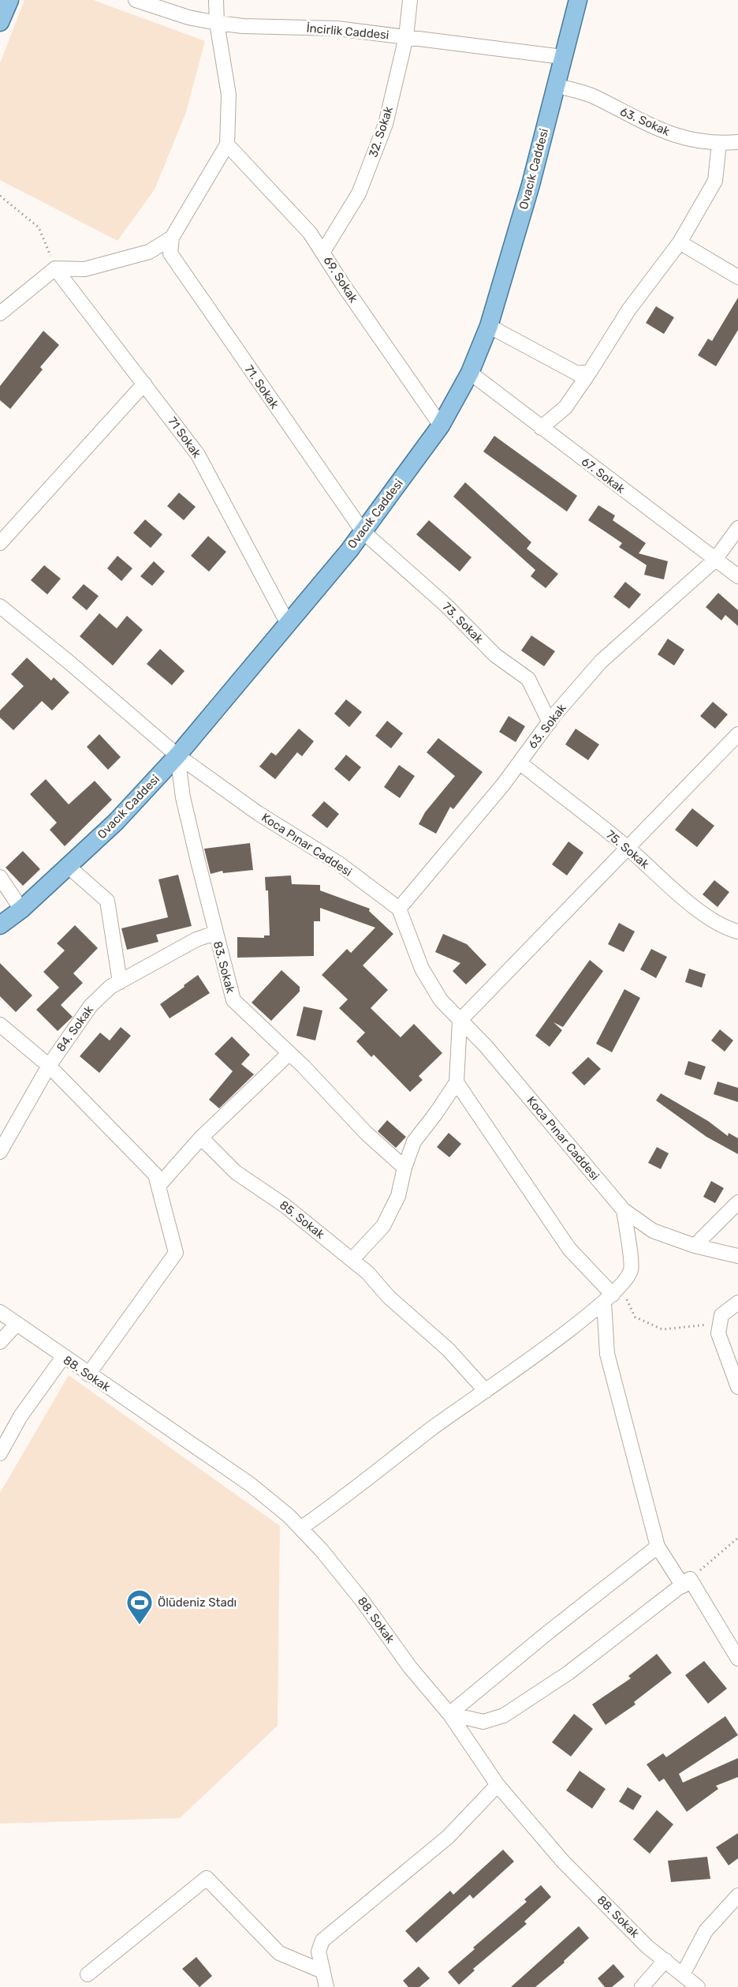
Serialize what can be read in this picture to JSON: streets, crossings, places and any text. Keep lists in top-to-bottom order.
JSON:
{
  "streets": {
    "main road": ["Ovacık Caddesi"],
    "street": [
      "İncirlik Caddesi",
      "63. Sokak",
      "32. Sokak",
      "69. Sokak",
      "71. Sokak",
      "71 Sokak",
      "67. Sokak",
      "73. Sokak",
      "Koca Pınar Caddesi",
      "75. Sokak",
      "83. Sokak",
      "84. Sokak",
      "85. Sokak",
      "88. Sokak"
    ]
  },
  "crossings": [
    ["İncirlik Caddesi", "32. Sokak"],
    ["İncirlik Caddesi", "Ovacık Caddesi"],
    ["63. Sokak", "Ovacık Caddesi"],
    ["63. Sokak", "67. Sokak"],
    ["63. Sokak", "73. Sokak"],
    ["63. Sokak", "Koca Pınar Caddesi"],
    ["63. Sokak", "75. Sokak"],
    ["32. Sokak", "69. Sokak"],
    ["Ovacık Caddesi", "69. Sokak"],
    ["Ovacık Caddesi", "71. Sokak"],
    ["Ovacık Caddesi", "71 Sokak"],
    ["Ovacık Caddesi", "67. Sokak"],
    ["Ovacık Caddesi", "73. Sokak"],
    ["Ovacık Caddesi", "Koca Pınar Caddesi"],
    ["Ovacık Caddesi", "83. Sokak"],
    ["71. Sokak", "73. Sokak"],
    ["Koca Pınar Caddesi", "83. Sokak"],
    ["83. Sokak", "84. Sokak"]
  ],
  "places": {
    "sports": ["Ölüdeniz Stadı"]
  }
}
